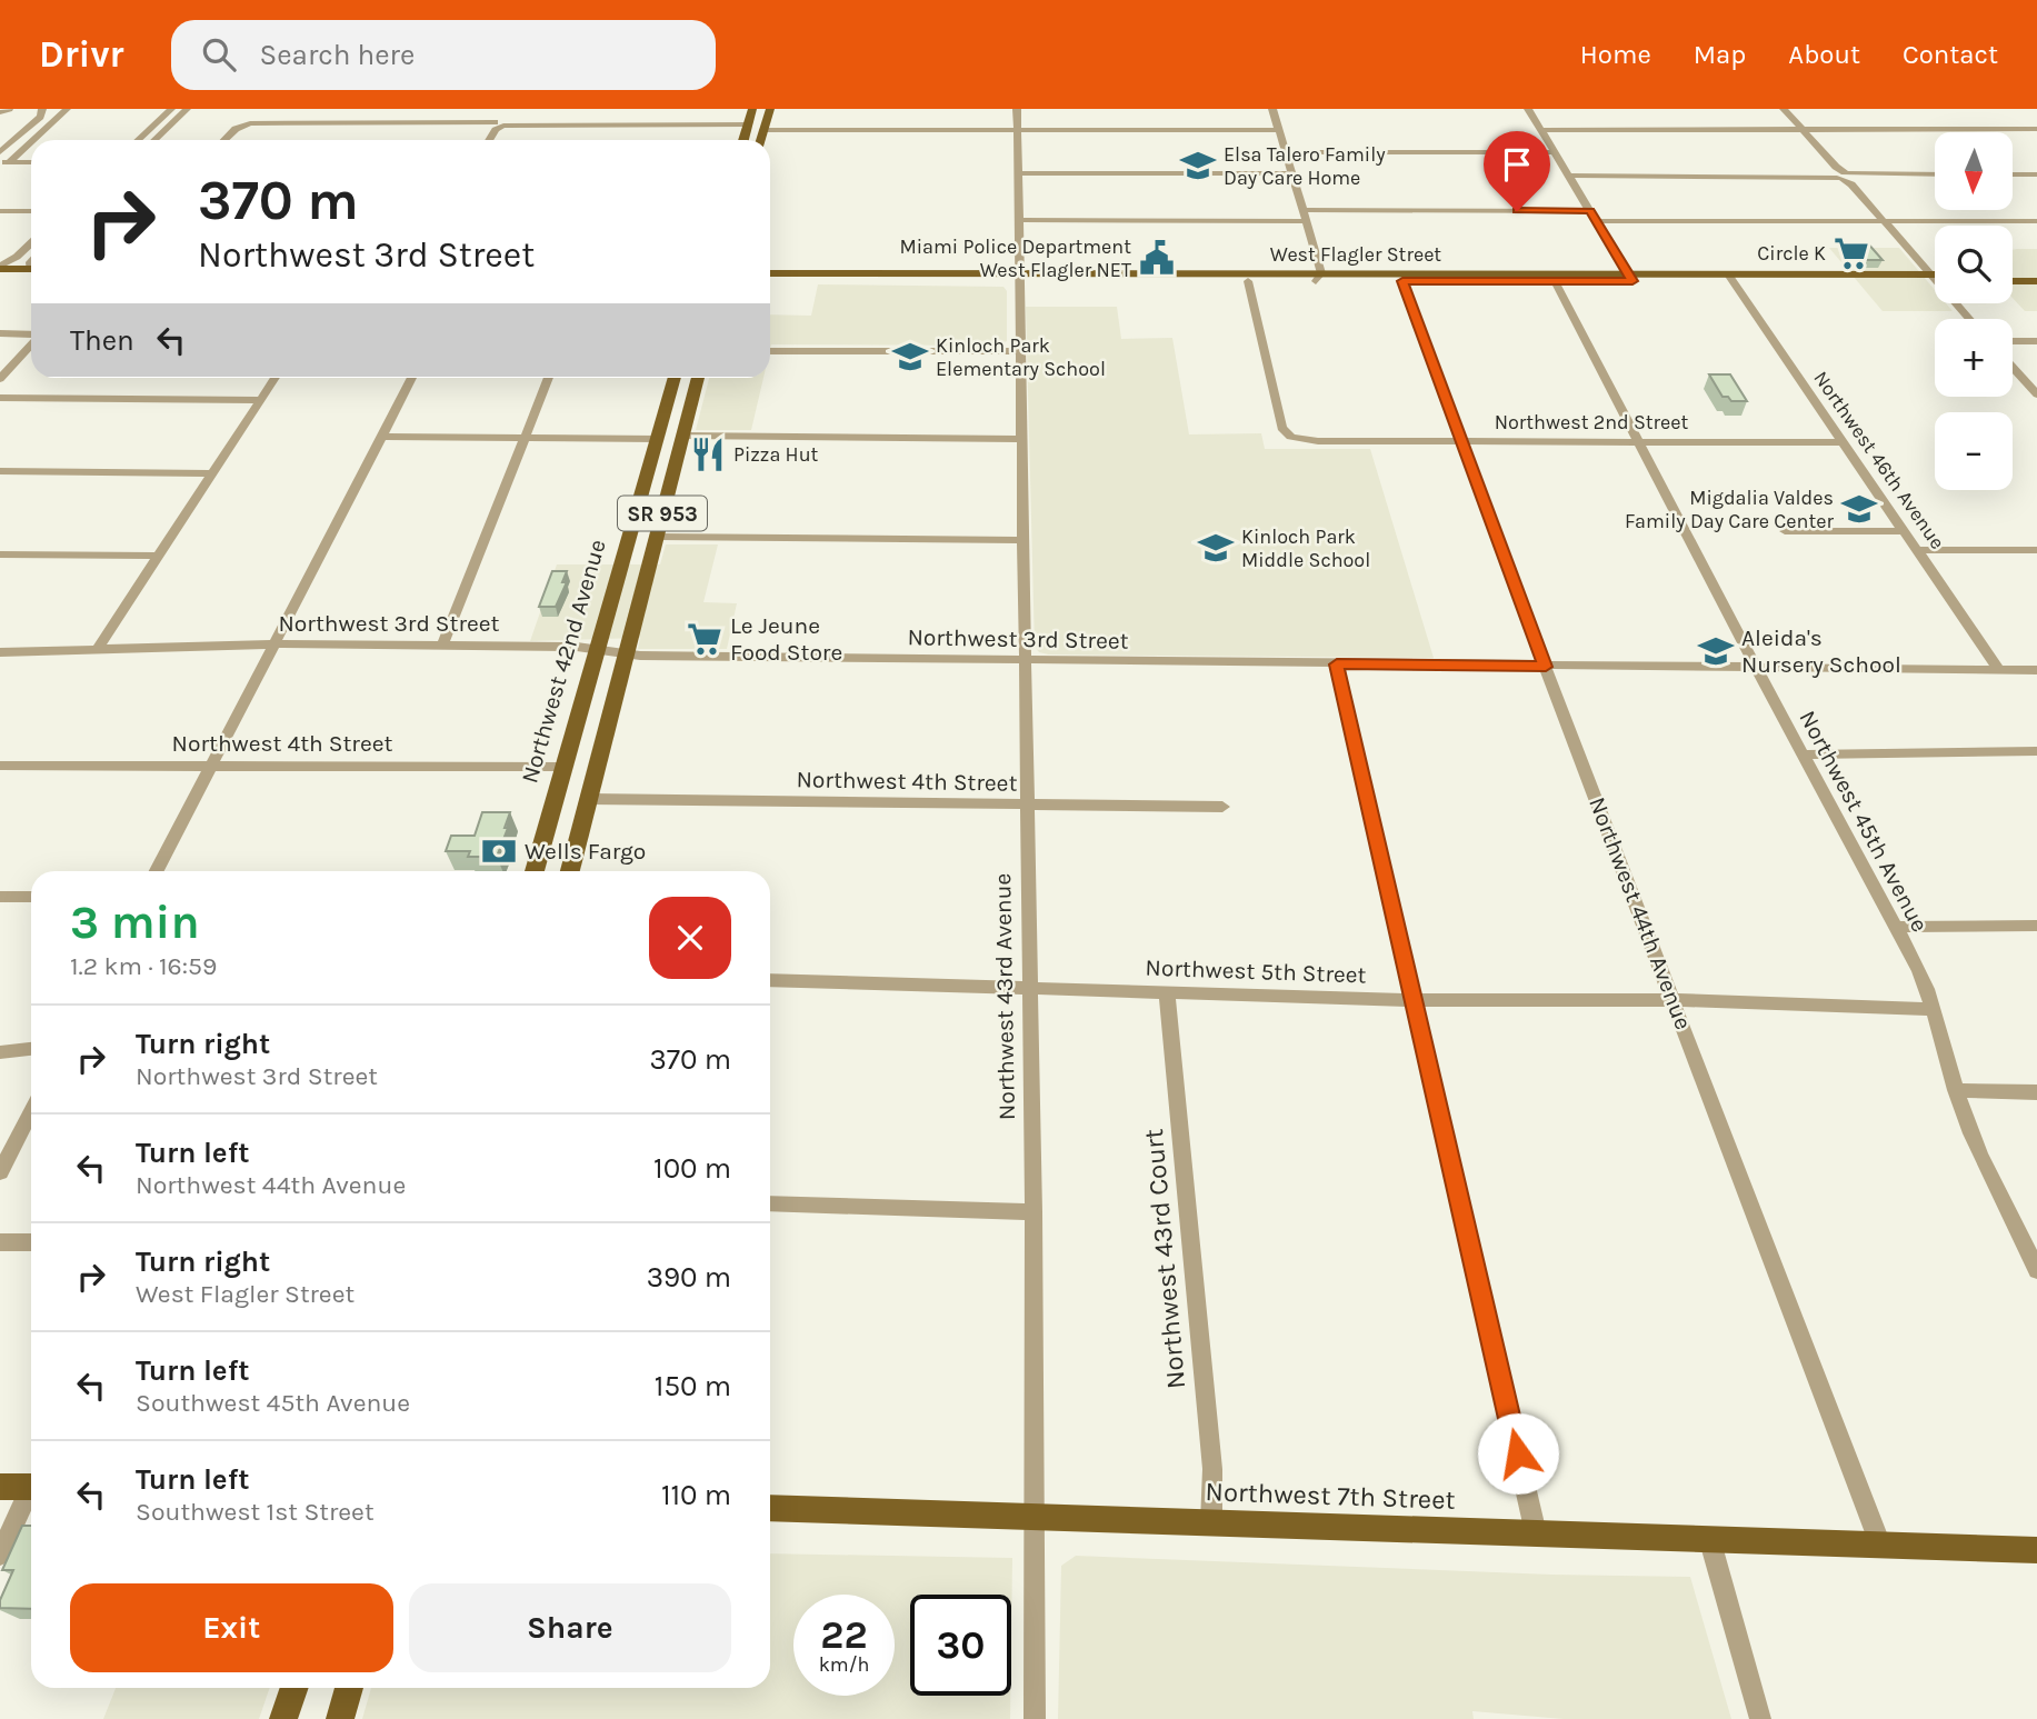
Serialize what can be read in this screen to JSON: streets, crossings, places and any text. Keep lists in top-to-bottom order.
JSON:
{
  "streets": {
    "main road": [
      "West Flagler Street",
      "SR 953",
      "Northwest 42nd Avenue",
      "Northwest 7th Street"
    ],
    "street": [
      "Northwest 2nd Street",
      "Northwest 46th Avenue",
      "Northwest 3rd Street",
      "Northwest 4th Street",
      "Northwest 45th Avenue",
      "Northwest 44th Avenue",
      "Northwest 5th Street",
      "Northwest 43rd Avenue",
      "Northwest 43rd Court"
    ]
  },
  "crossings": [
    ["West Flagler Street", "Northwest 2nd Street"],
    ["West Flagler Street", "Northwest 46th Avenue"],
    ["West Flagler Street", "Northwest 45th Avenue"],
    ["West Flagler Street", "Northwest 44th Avenue"],
    ["West Flagler Street", "Northwest 43rd Avenue"],
    ["Northwest 2nd Street", "Northwest 46th Avenue"],
    ["Northwest 2nd Street", "Northwest 45th Avenue"],
    ["Northwest 2nd Street", "Northwest 44th Avenue"],
    ["Northwest 46th Avenue", "Northwest 3rd Street"],
    ["SR 953", "Northwest 3rd Street"],
    ["SR 953", "Northwest 4th Street"],
    ["Northwest 3rd Street", "Northwest 42nd Avenue"],
    ["Northwest 3rd Street", "Northwest 45th Avenue"],
    ["Northwest 3rd Street", "Northwest 44th Avenue"],
    ["Northwest 3rd Street", "Northwest 43rd Avenue"],
    ["Northwest 42nd Avenue", "Northwest 4th Street"],
    ["Northwest 4th Street", "Northwest 43rd Avenue"],
    ["Northwest 45th Avenue", "Northwest 5th Street"],
    ["Northwest 44th Avenue", "Northwest 5th Street"],
    ["Northwest 44th Avenue", "Northwest 7th Street"],
    ["Northwest 5th Street", "Northwest 43rd Avenue"],
    ["Northwest 5th Street", "Northwest 43rd Court"],
    ["Northwest 43rd Avenue", "Northwest 7th Street"],
    ["Northwest 43rd Court", "Northwest 7th Street"]
  ],
  "places": {
    "school or university": [
      "Elsa Talero Family Day Care Home",
      "Kinloch Park Elementary School",
      "Migdalia Valdes Family Day Care Center",
      "Kinloch Park Middle School",
      "Aleida's Nursery School"
    ],
    "supermarket": ["Circle K", "Le Jeune Food Store"],
    "public building": ["Miami Police Department West Flagler NET"],
    "restaurant": ["Pizza Hut"],
    "bank": ["Wells Fargo"]
  },
  "north": "bottom",
  "page": {
    "header": "Drivr",
    "search": "Search here",
    "nav": [
      "Home",
      "Map",
      "About",
      "Contact"
    ],
    "map_buttons": ["+", "−"],
    "turn": ["370 m", "Northwest 3rd Street"],
    "then": "Then",
    "heading": ["3 min", "1.2 km · 16:59"],
    "list": [
      {
        "name": "Turn right",
        "note": "Northwest 3rd Street",
        "value": "370 m"
      },
      {
        "name": "Turn left",
        "note": "Northwest 44th Avenue",
        "value": "100 m"
      },
      {
        "name": "Turn right",
        "note": "West Flagler Street",
        "value": "390 m"
      },
      {
        "name": "Turn left",
        "note": "Southwest 45th Avenue",
        "value": "150 m"
      },
      {
        "name": "Turn left",
        "note": "Southwest 1st Street",
        "value": "110 m"
      }
    ],
    "buttons": ["Exit", "Share"],
    "speed": "22 km/h",
    "limit": "30"
  }
}
